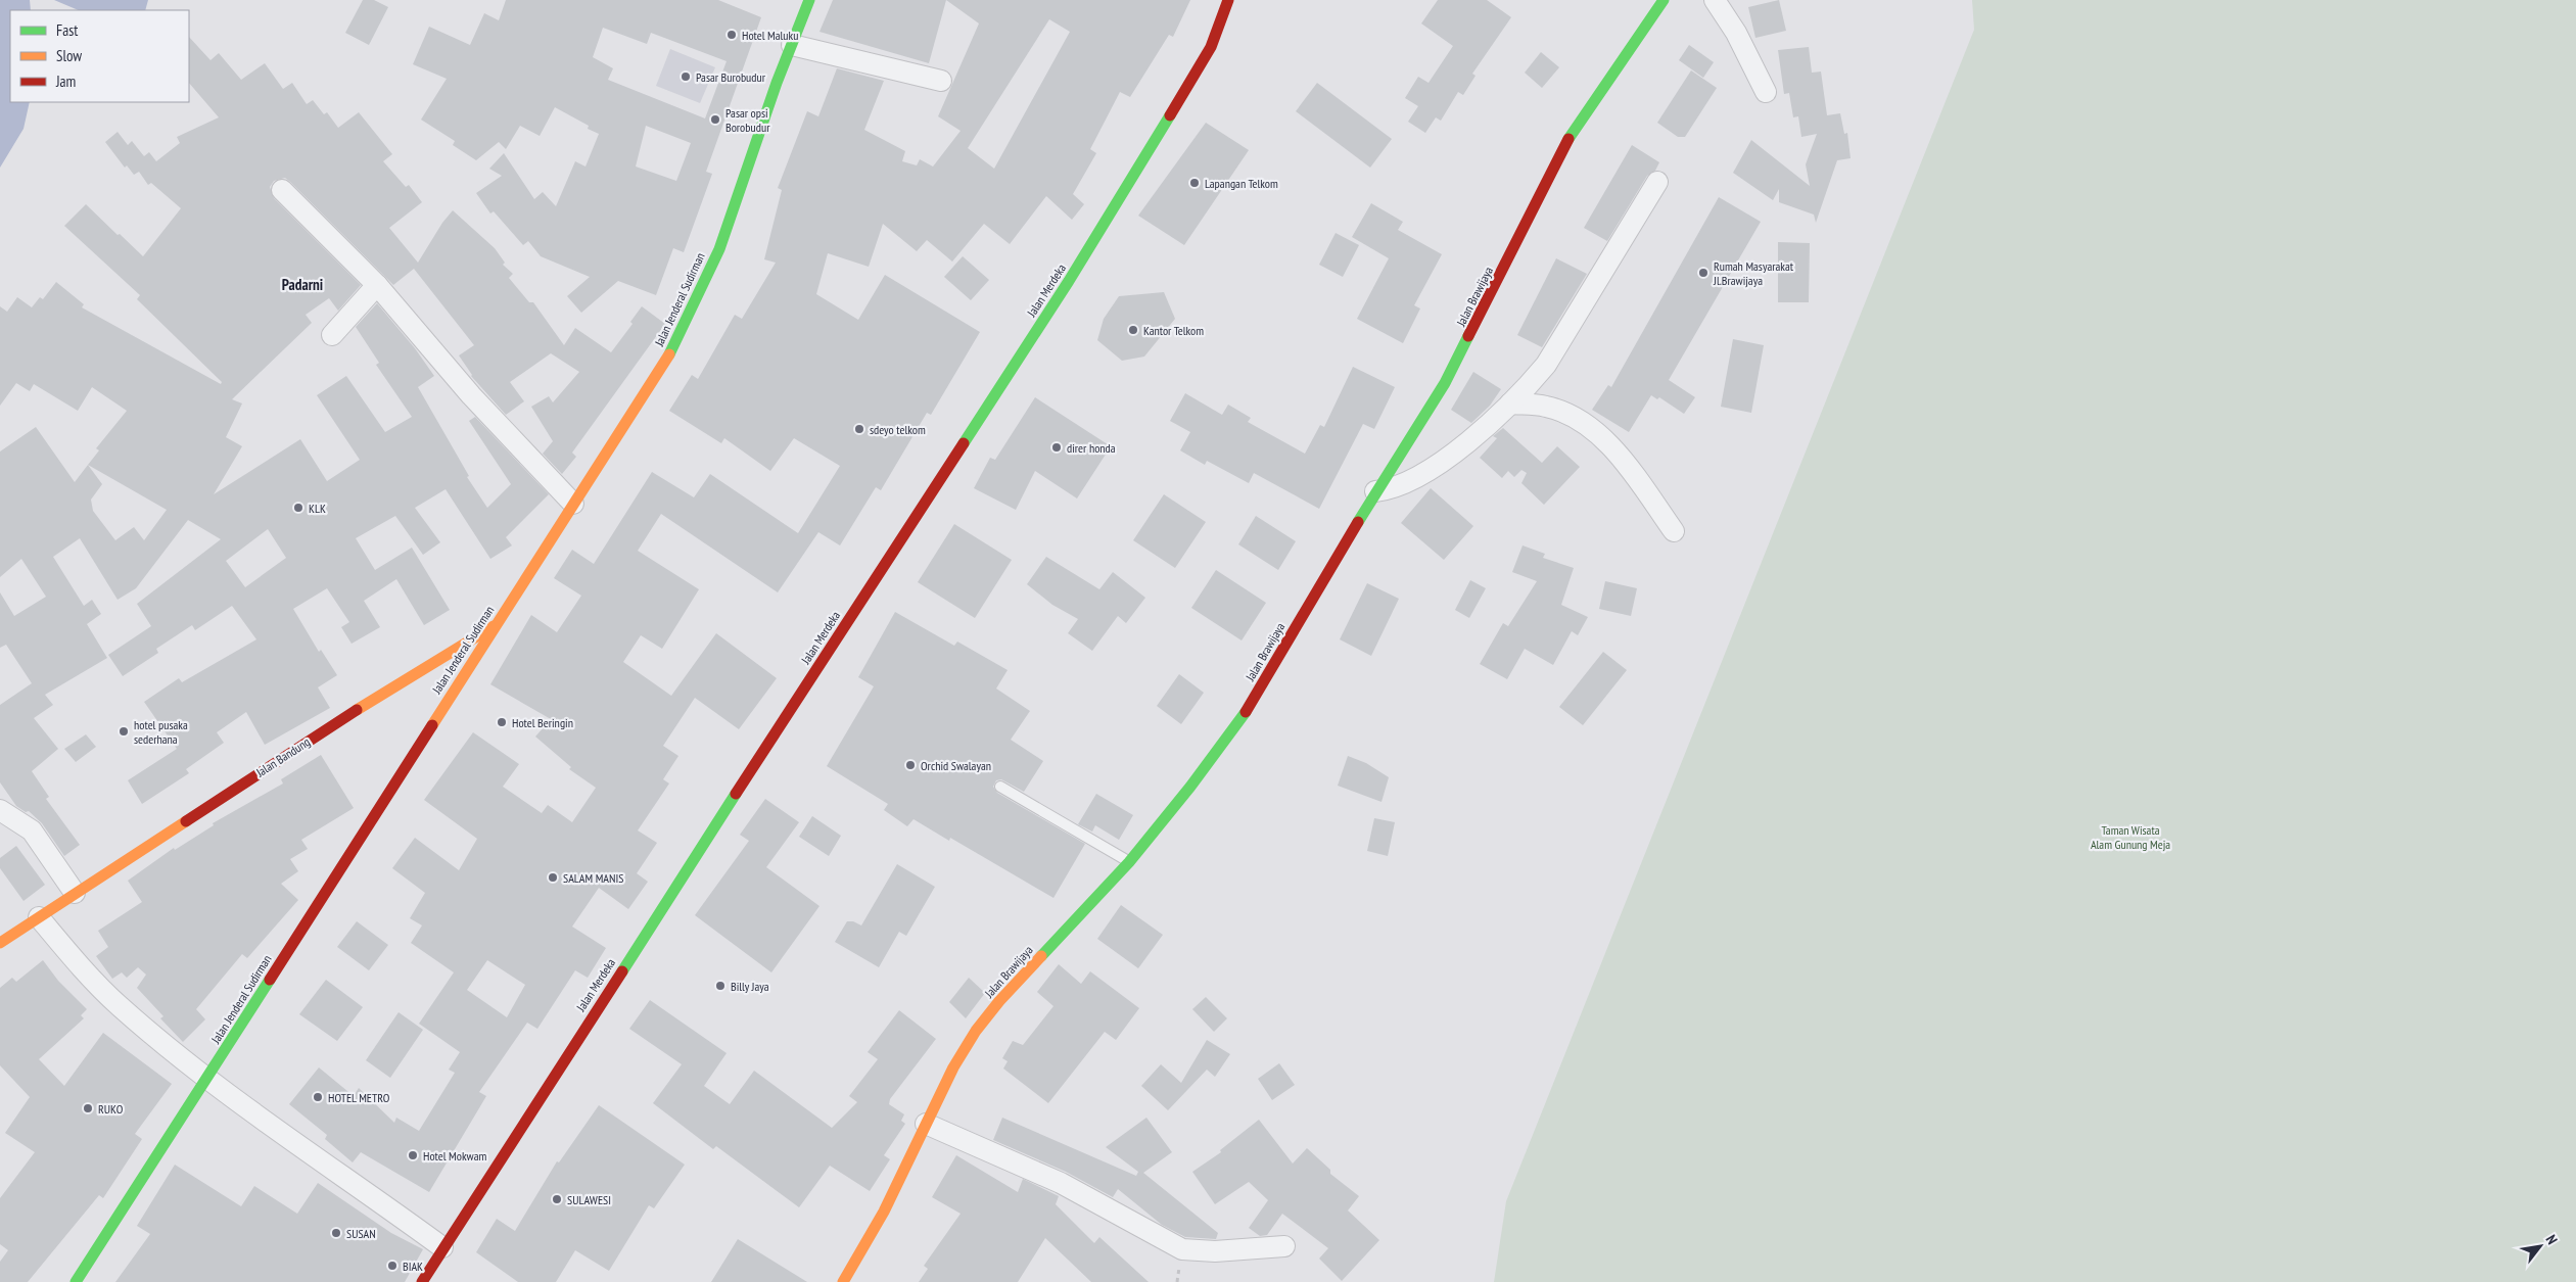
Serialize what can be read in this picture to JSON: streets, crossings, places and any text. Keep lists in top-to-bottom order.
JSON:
{
  "streets": {
    "main road": [
      "Jalan Merdeka",
      "Jalan Brawijaya",
      "Jalan Jenderal Sudirman",
      "Jalan Bandung"
    ]
  },
  "crossings": [
    ["Jalan Jenderal Sudirman", "Jalan Bandung"]
  ],
  "districts": ["Padarni"],
  "parks": ["Taman Wisata Alam Gunung Meja"],
  "places": [
    "Hotel Maluku",
    "Pasar Burobudur",
    "Pasar opsi Borobudur",
    "Lapangan Telkom",
    "Rumah Masyarakat Jl.Brawijaya",
    "Kantor Telkom",
    "sdeyo telkom",
    "direr honda",
    "KLK",
    "Hotel Beringin",
    "hotel pusaka sederhana",
    "Orchid Swalayan",
    "SALAM MANIS",
    "Billy Jaya",
    "HOTEL METRO",
    "RUKO",
    "Hotel Mokwam",
    "SULAWESI",
    "SUSAN",
    "BIAK"
  ],
  "legend": ["Fast", "Slow", "Jam"],
  "north": "top right"
}
